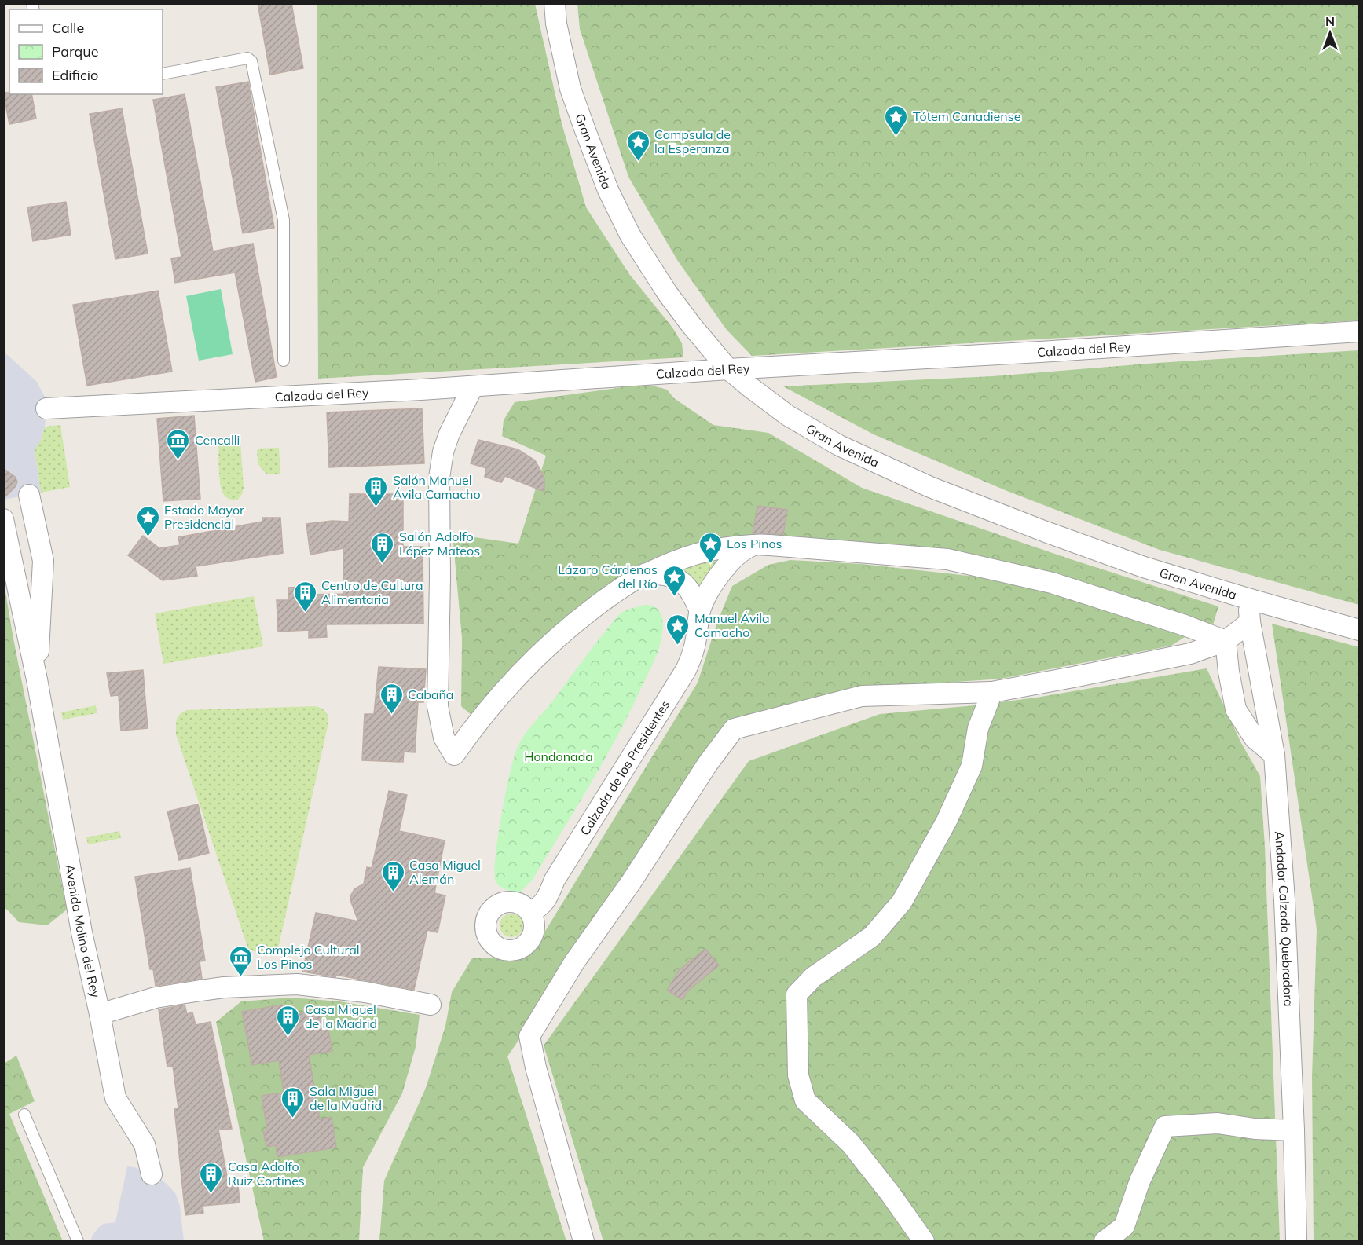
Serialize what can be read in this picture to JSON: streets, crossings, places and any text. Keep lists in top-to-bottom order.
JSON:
{
  "streets": {
    "street": [
      "Gran Avenida",
      "Calzada del Rey",
      "Calzada de los Presidentes",
      "Andador Calzada Quebradora",
      "Avenida Molino del Rey"
    ]
  },
  "crossings": [
    ["Gran Avenida", "Calzada del Rey"],
    ["Gran Avenida", "Andador Calzada Quebradora"]
  ],
  "parks": ["Hondonada"],
  "places": {
    "place": [
      "Tótem Canadiense",
      "Campsula de la Esperanza",
      "Estado Mayor Presidencial",
      "Los Pinos",
      "Lázaro Cárdenas del Río",
      "Manuel Ávila Camacho"
    ],
    "museum": ["Cencalli", "Complejo Cultural Los Pinos"],
    "building": [
      "Salón Manuel Ávila Camacho",
      "Salón Adolfo López Mateos",
      "Centro de Cultura Alimentaria",
      "Cabaña",
      "Casa Miguel Alemán",
      "Casa Miguel de la Madrid",
      "Sala Miguel de la Madrid",
      "Casa Adolfo Ruiz Cortines"
    ]
  },
  "legend": ["Calle", "Parque", "Edificio"],
  "north": "top"
}
